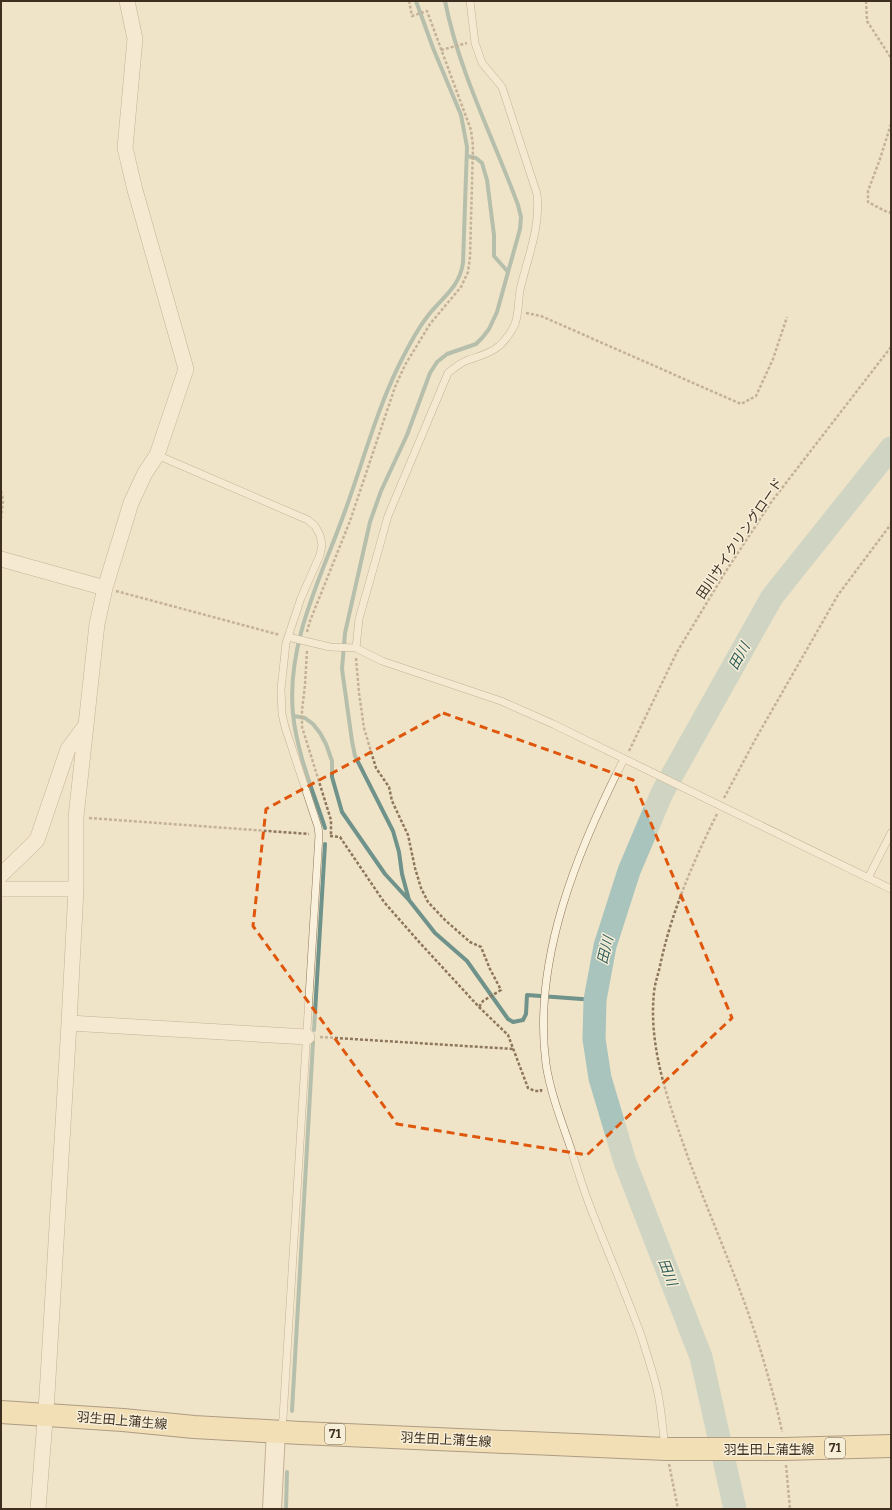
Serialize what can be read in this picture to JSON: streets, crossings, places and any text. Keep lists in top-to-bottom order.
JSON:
{
  "streets": {
    "main road": ["羽生田上蒲生線", "71"],
    "path": ["田川サイクリングロード"]
  },
  "water": ["田川"]
}
